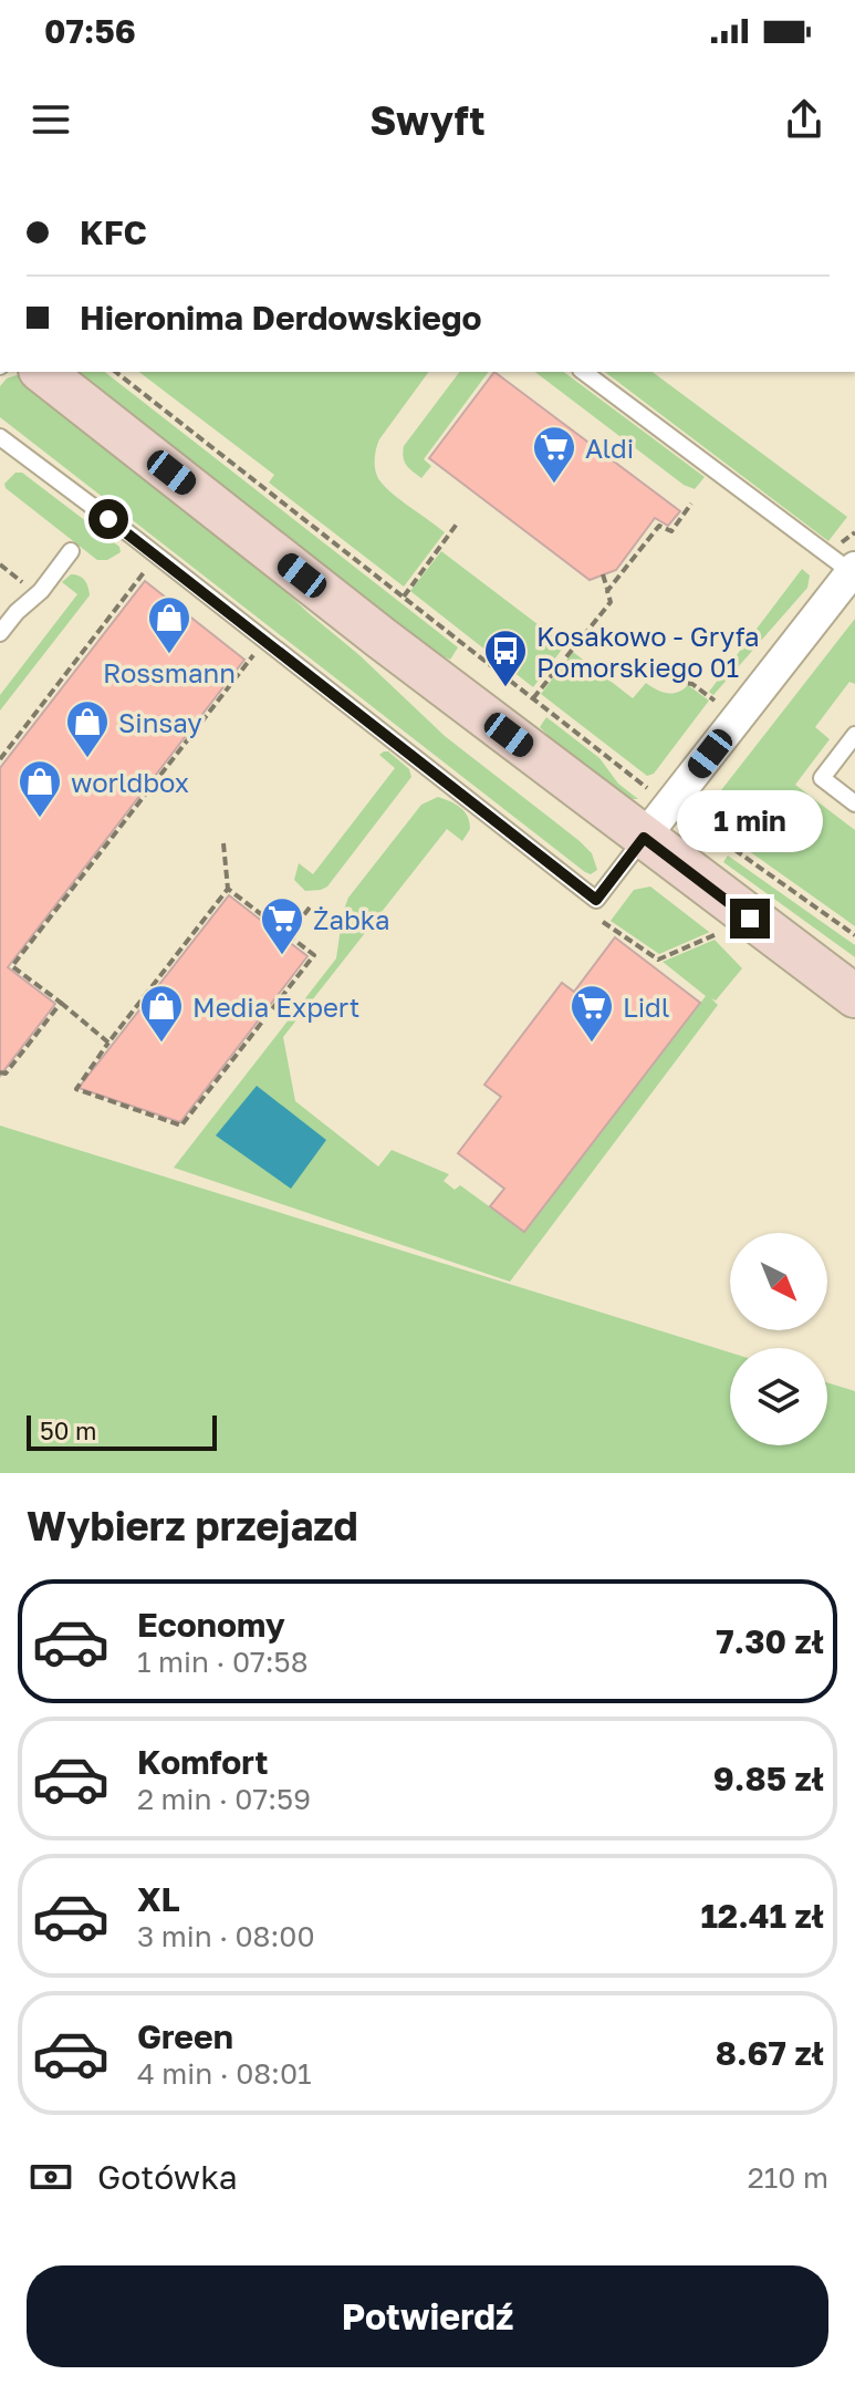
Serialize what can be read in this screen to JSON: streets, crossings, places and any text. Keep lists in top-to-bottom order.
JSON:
{
  "places": {
    "supermarket": ["Aldi", "Żabka", "Lidl"],
    "shop": [
      "Rossmann",
      "Sinsay",
      "worldbox",
      "Media Expert"
    ],
    "bus stop": ["Kosakowo - Gryfa Pomorskiego 01"]
  },
  "scale_bar": "50 m",
  "north": "bottom right",
  "page": {
    "status": "07:56",
    "header": "Swyft",
    "banner": ["KFC", "Hieronima Derdowskiego"],
    "bubble": "1 min",
    "scale": "50 m",
    "heading": "Wybierz przejazd",
    "list": [
      {
        "name": "Economy",
        "note": "1 min · 07:58",
        "value": "7.30 zł"
      },
      {
        "name": "Komfort",
        "note": "2 min · 07:59",
        "value": "9.85 zł"
      },
      {
        "name": "XL",
        "note": "3 min · 08:00",
        "value": "12.41 zł"
      },
      {
        "name": "Green",
        "note": "4 min · 08:01",
        "value": "8.67 zł"
      }
    ],
    "pay": ["Gotówka", "210 m"],
    "buttons": "Potwierdź"
  }
}
